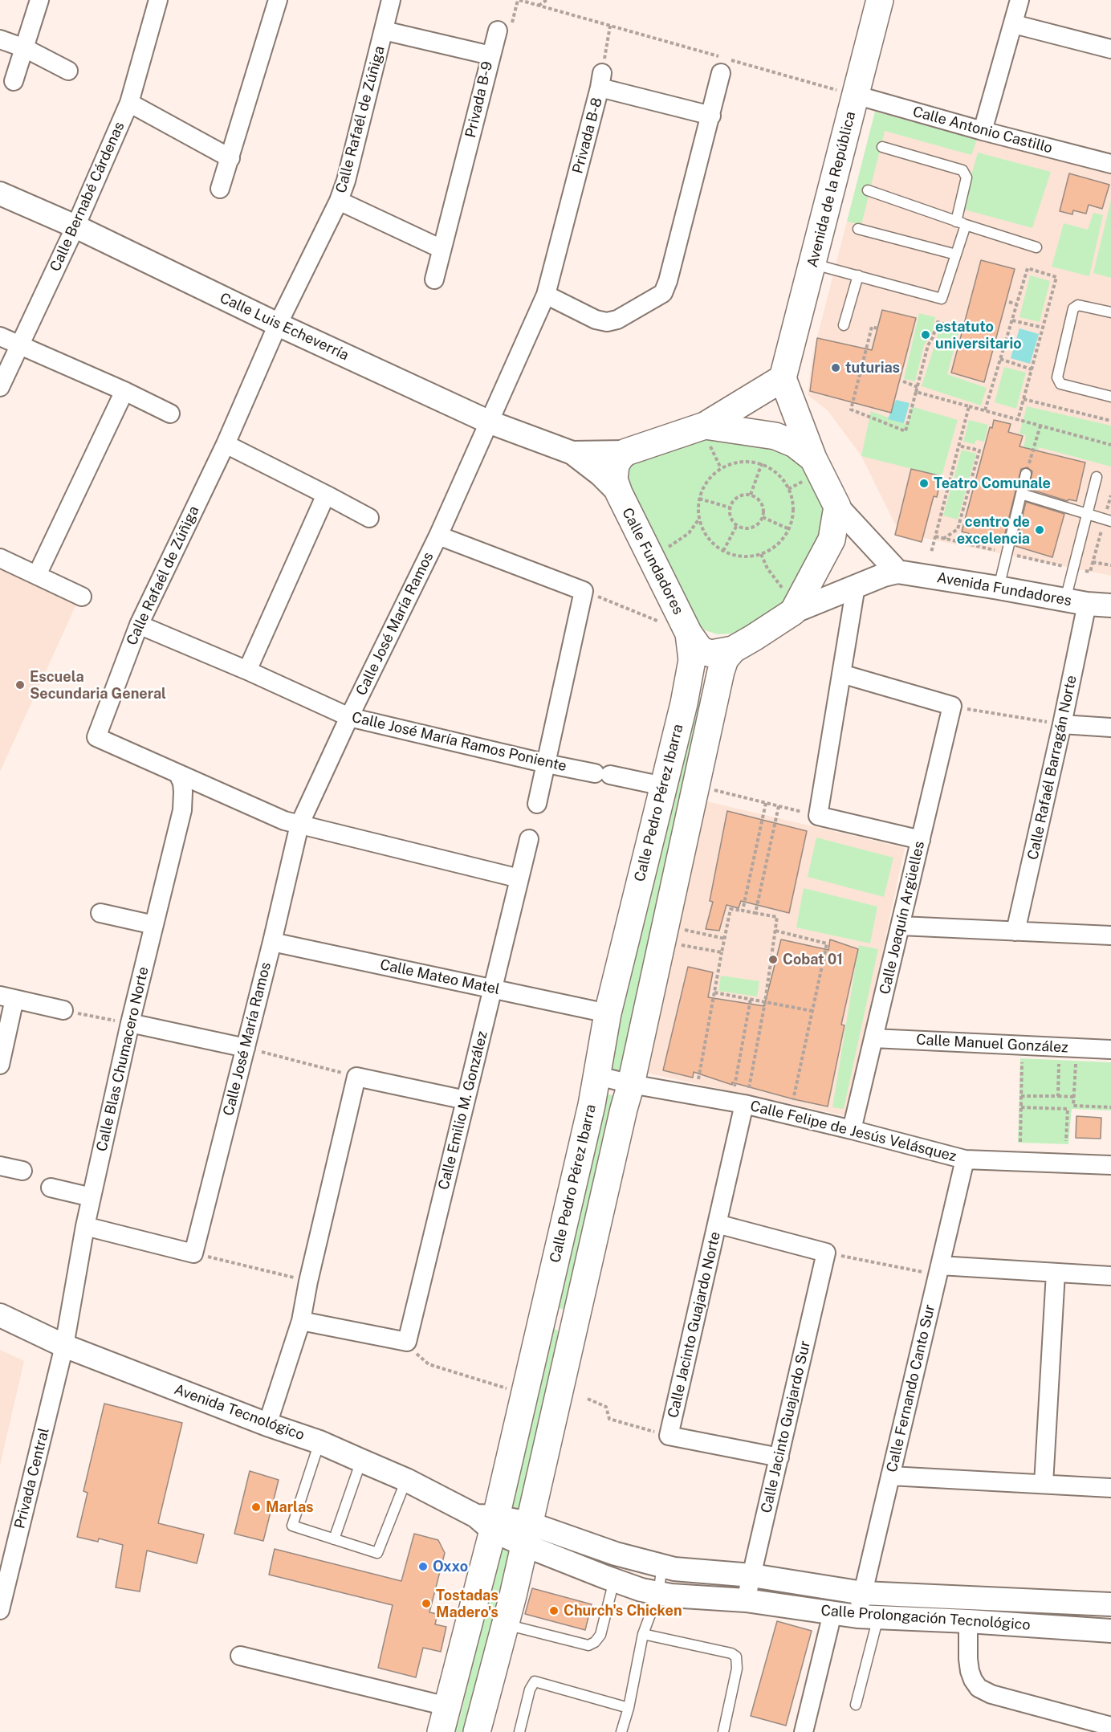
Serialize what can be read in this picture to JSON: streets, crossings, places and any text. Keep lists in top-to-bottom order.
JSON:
{
  "streets": {
    "main road": ["Avenida de la República", "Calle Fundadores", "Calle Pedro Pérez Ibarra"],
    "street": [
      "Privada B-9",
      "Calle Rafaél de Zúñiga",
      "Calle Antonio Castillo",
      "Privada B-8",
      "Calle Bernabé Cárdenas",
      "Calle Luis Echeverría",
      "Avenida Fundadores",
      "Calle José María Ramos",
      "Calle José María Ramos Poniente",
      "Calle Rafaél Barragán Norte",
      "Calle Joaquín Argüelles",
      "Calle Mateo Matel",
      "Calle Manuel González",
      "Calle Blas Chumacero Norte",
      "Calle Emilio M. González",
      "Calle Felipe de Jesús Velásquez",
      "Calle Jacinto Guajardo Norte",
      "Calle Fernando Canto Sur",
      "Avenida Tecnológico",
      "Calle Jacinto Guajardo Sur",
      "Privada Central",
      "Calle Prolongación Tecnológico"
    ]
  },
  "crossings": [
    ["Privada B-9", "Calle Rafaél de Zúñiga"],
    ["Calle Rafaél de Zúñiga", "Calle Luis Echeverría"],
    ["Calle Rafaél de Zúñiga", "Calle José María Ramos Poniente"],
    ["Calle Rafaél de Zúñiga", "Calle Blas Chumacero Norte"],
    ["Calle Antonio Castillo", "Avenida de la República"],
    ["Privada B-8", "Calle Luis Echeverría"],
    ["Privada B-8", "Calle José María Ramos"],
    ["Calle Bernabé Cárdenas", "Calle Luis Echeverría"],
    ["Calle Luis Echeverría", "Calle Fundadores"],
    ["Calle Luis Echeverría", "Calle José María Ramos"],
    ["Calle Fundadores", "Avenida Fundadores"],
    ["Calle Fundadores", "Calle Pedro Pérez Ibarra"],
    ["Avenida Fundadores", "Calle Rafaél Barragán Norte"],
    ["Calle José María Ramos", "Calle José María Ramos Poniente"],
    ["Calle José María Ramos", "Calle Mateo Matel"],
    ["Calle José María Ramos Poniente", "Calle Pedro Pérez Ibarra"],
    ["Calle Pedro Pérez Ibarra", "Calle Mateo Matel"],
    ["Calle Pedro Pérez Ibarra", "Calle Felipe de Jesús Velásquez"],
    ["Calle Pedro Pérez Ibarra", "Avenida Tecnológico"],
    ["Calle Pedro Pérez Ibarra", "Calle Prolongación Tecnológico"],
    ["Calle Joaquín Argüelles", "Calle Manuel González"],
    ["Calle Joaquín Argüelles", "Calle Felipe de Jesús Velásquez"],
    ["Calle Mateo Matel", "Calle Emilio M. González"],
    ["Calle Blas Chumacero Norte", "Avenida Tecnológico"],
    ["Calle Blas Chumacero Norte", "Privada Central"],
    ["Calle Felipe de Jesús Velásquez", "Calle Jacinto Guajardo Norte"],
    ["Calle Felipe de Jesús Velásquez", "Calle Fernando Canto Sur"],
    ["Calle Jacinto Guajardo Norte", "Calle Jacinto Guajardo Sur"],
    ["Calle Fernando Canto Sur", "Calle Prolongación Tecnológico"],
    ["Avenida Tecnológico", "Privada Central"],
    ["Avenida Tecnológico", "Calle Prolongación Tecnológico"],
    ["Calle Jacinto Guajardo Sur", "Calle Prolongación Tecnológico"]
  ],
  "places": [
    "estatuto universitario",
    "tuturias",
    "Teatro Comunale",
    "centro de excelencia",
    "Escuela Secundaria General",
    "Cobat 01",
    "Marlas",
    "Oxxo",
    "Tostadas Madero's",
    "Church's Chicken"
  ]
}
